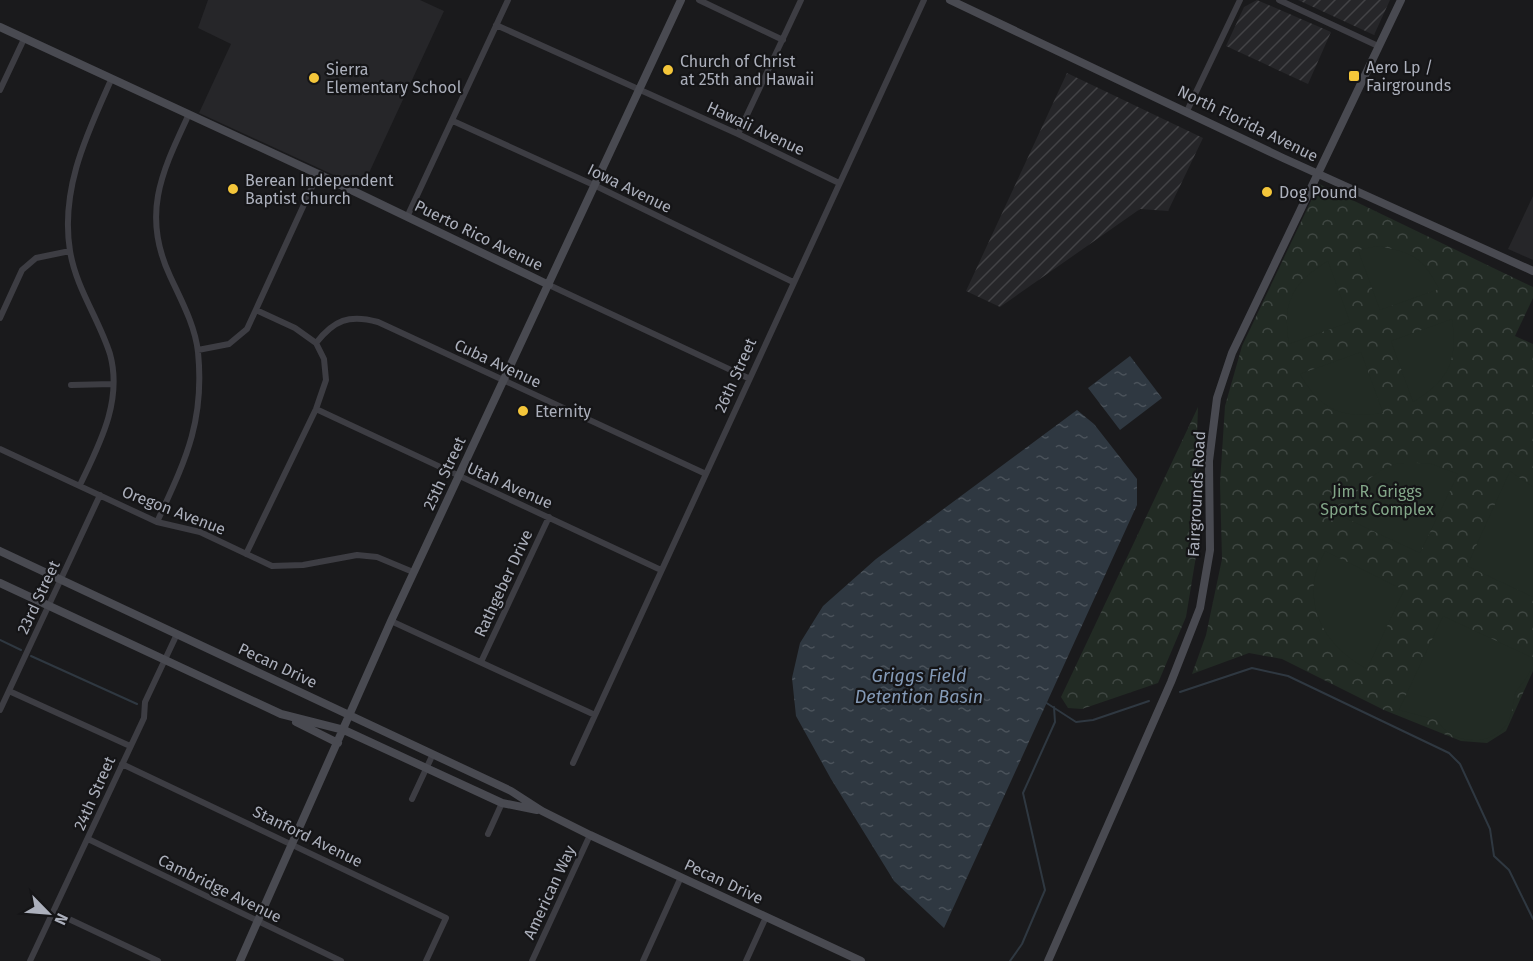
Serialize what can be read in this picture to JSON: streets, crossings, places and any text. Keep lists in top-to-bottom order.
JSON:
{
  "streets": {
    "main road": [
      "North Florida Avenue",
      "Puerto Rico Avenue",
      "25th Street",
      "Fairgrounds Road",
      "Pecan Drive"
    ],
    "street": [
      "Hawaii Avenue",
      "Iowa Avenue",
      "Cuba Avenue",
      "26th Street",
      "Utah Avenue",
      "Oregon Avenue",
      "Rathgeber Drive",
      "23rd Street",
      "24th Street",
      "Stanford Avenue",
      "Cambridge Avenue",
      "American Way"
    ]
  },
  "crossings": [
    ["North Florida Avenue", "Fairgrounds Road"],
    ["Hawaii Avenue", "26th Street"],
    ["Hawaii Avenue", "25th Street"],
    ["Iowa Avenue", "26th Street"],
    ["Iowa Avenue", "25th Street"],
    ["Puerto Rico Avenue", "26th Street"],
    ["Puerto Rico Avenue", "25th Street"],
    ["Cuba Avenue", "26th Street"],
    ["Cuba Avenue", "25th Street"],
    ["26th Street", "Utah Avenue"],
    ["25th Street", "Utah Avenue"],
    ["25th Street", "Oregon Avenue"],
    ["25th Street", "Pecan Drive"],
    ["25th Street", "Stanford Avenue"],
    ["25th Street", "Cambridge Avenue"],
    ["Utah Avenue", "Rathgeber Drive"],
    ["Oregon Avenue", "23rd Street"],
    ["23rd Street", "Pecan Drive"],
    ["Pecan Drive", "24th Street"],
    ["Pecan Drive", "American Way"],
    ["24th Street", "Stanford Avenue"],
    ["24th Street", "Cambridge Avenue"]
  ],
  "water": ["Griggs Field Detention Basin"],
  "parks": ["Jim R. Griggs Sports Complex"],
  "places": {
    "other": [
      "Church of Christ at 25th and Hawaii",
      "Sierra Elementary School",
      "Berean Independent Baptist Church",
      "Dog Pound",
      "Eternity"
    ],
    "transit": ["Aero Lp / Fairgrounds"]
  },
  "north": "bottom right"
}
